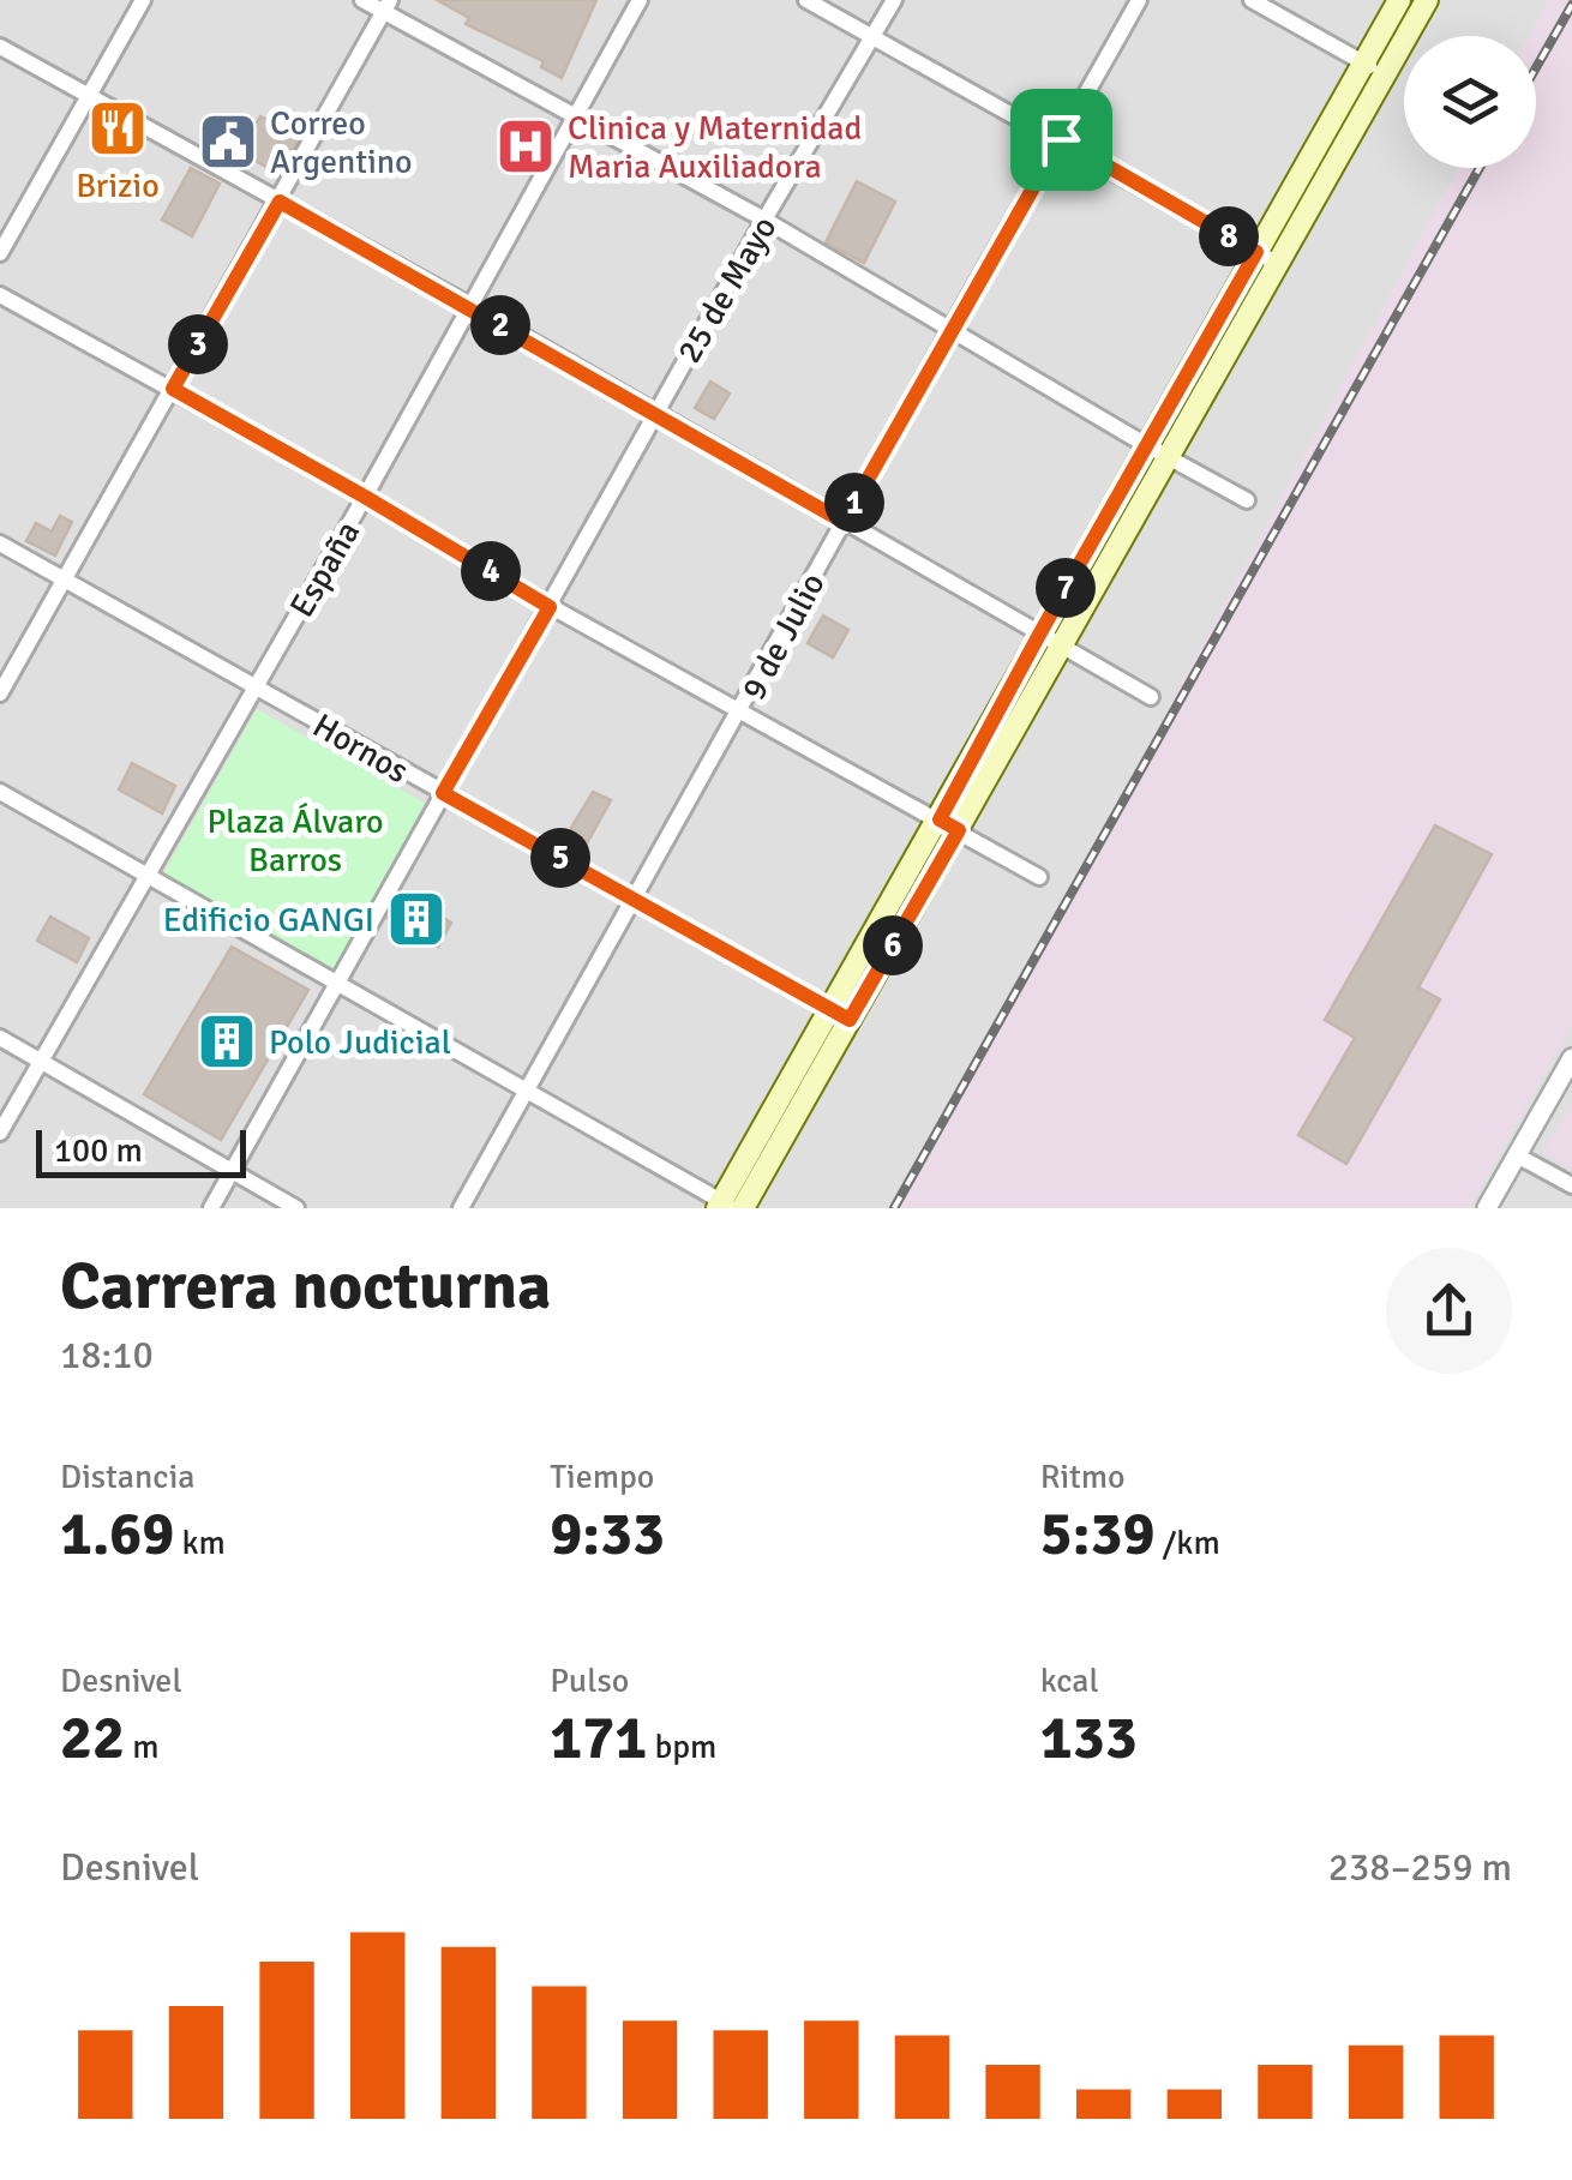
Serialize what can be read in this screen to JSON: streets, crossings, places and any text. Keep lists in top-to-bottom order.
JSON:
{
  "streets": {
    "street": [
      "25 de Mayo",
      "España",
      "9 de Julio",
      "Hornos"
    ]
  },
  "crossings": [
    ["25 de Mayo", "Hornos"],
    ["España", "Hornos"],
    ["9 de Julio", "Hornos"]
  ],
  "parks": ["Plaza Álvaro Barros"],
  "places": {
    "restaurant": ["Brizio"],
    "public building": ["Correo Argentino"],
    "hospital": ["Clinica y Maternidad Maria Auxiliadora"],
    "building": ["Edificio GANGI", "Polo Judicial"]
  },
  "scale_bar": "100 m",
  "page": {
    "pins": [
      "8",
      "2",
      "3",
      "1",
      "4",
      "7",
      "5",
      "6"
    ],
    "scale": "100 m",
    "heading": ["Carrera nocturna", "18:10"],
    "stats": [
      ["Distancia", "1.69 km"],
      ["Tiempo", "9:33"],
      ["Ritmo", "5:39 /km"],
      ["Desnivel", "22 m"],
      ["Pulso", "171 bpm"],
      ["kcal", "133"]
    ],
    "chart": ["Desnivel", "238–259 m"]
  }
}
